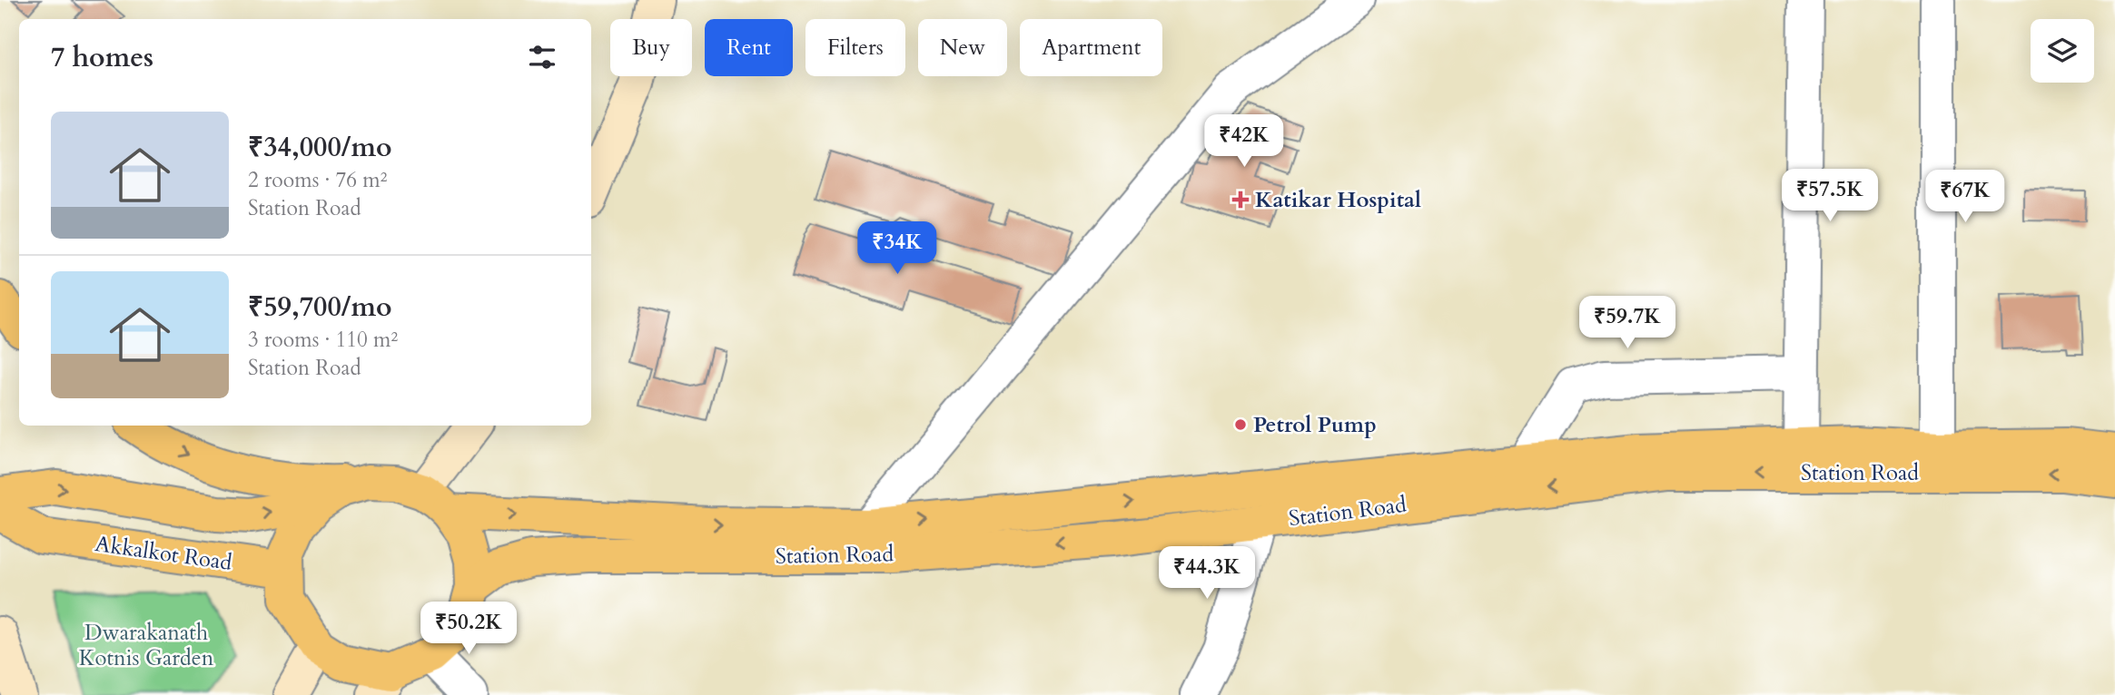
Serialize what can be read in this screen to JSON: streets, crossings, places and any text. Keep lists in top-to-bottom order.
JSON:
{
  "streets": {
    "main road": ["Station Road", "Akkalkot Road"]
  },
  "crossings": [
    ["Station Road", "Akkalkot Road"]
  ],
  "parks": ["Dwarakanath Kotnis Garden"],
  "places": {
    "health": ["Katikar Hospital"],
    "other": ["Petrol Pump"]
  },
  "page": {
    "chip": [
      "Buy",
      "Rent",
      "Filters",
      "New",
      "Apartment"
    ],
    "heading": "7 homes",
    "list": [
      {
        "name": "₹34,000/mo",
        "note": "2 rooms · 76 m² · Station Road"
      },
      {
        "name": "₹59,700/mo",
        "note": "3 rooms · 110 m² · Station Road"
      }
    ],
    "price": [
      "₹42K",
      "₹57.5K",
      "₹67K",
      "₹34K",
      "₹59.7K",
      "₹44.3K",
      "₹50.2K"
    ]
  }
}
